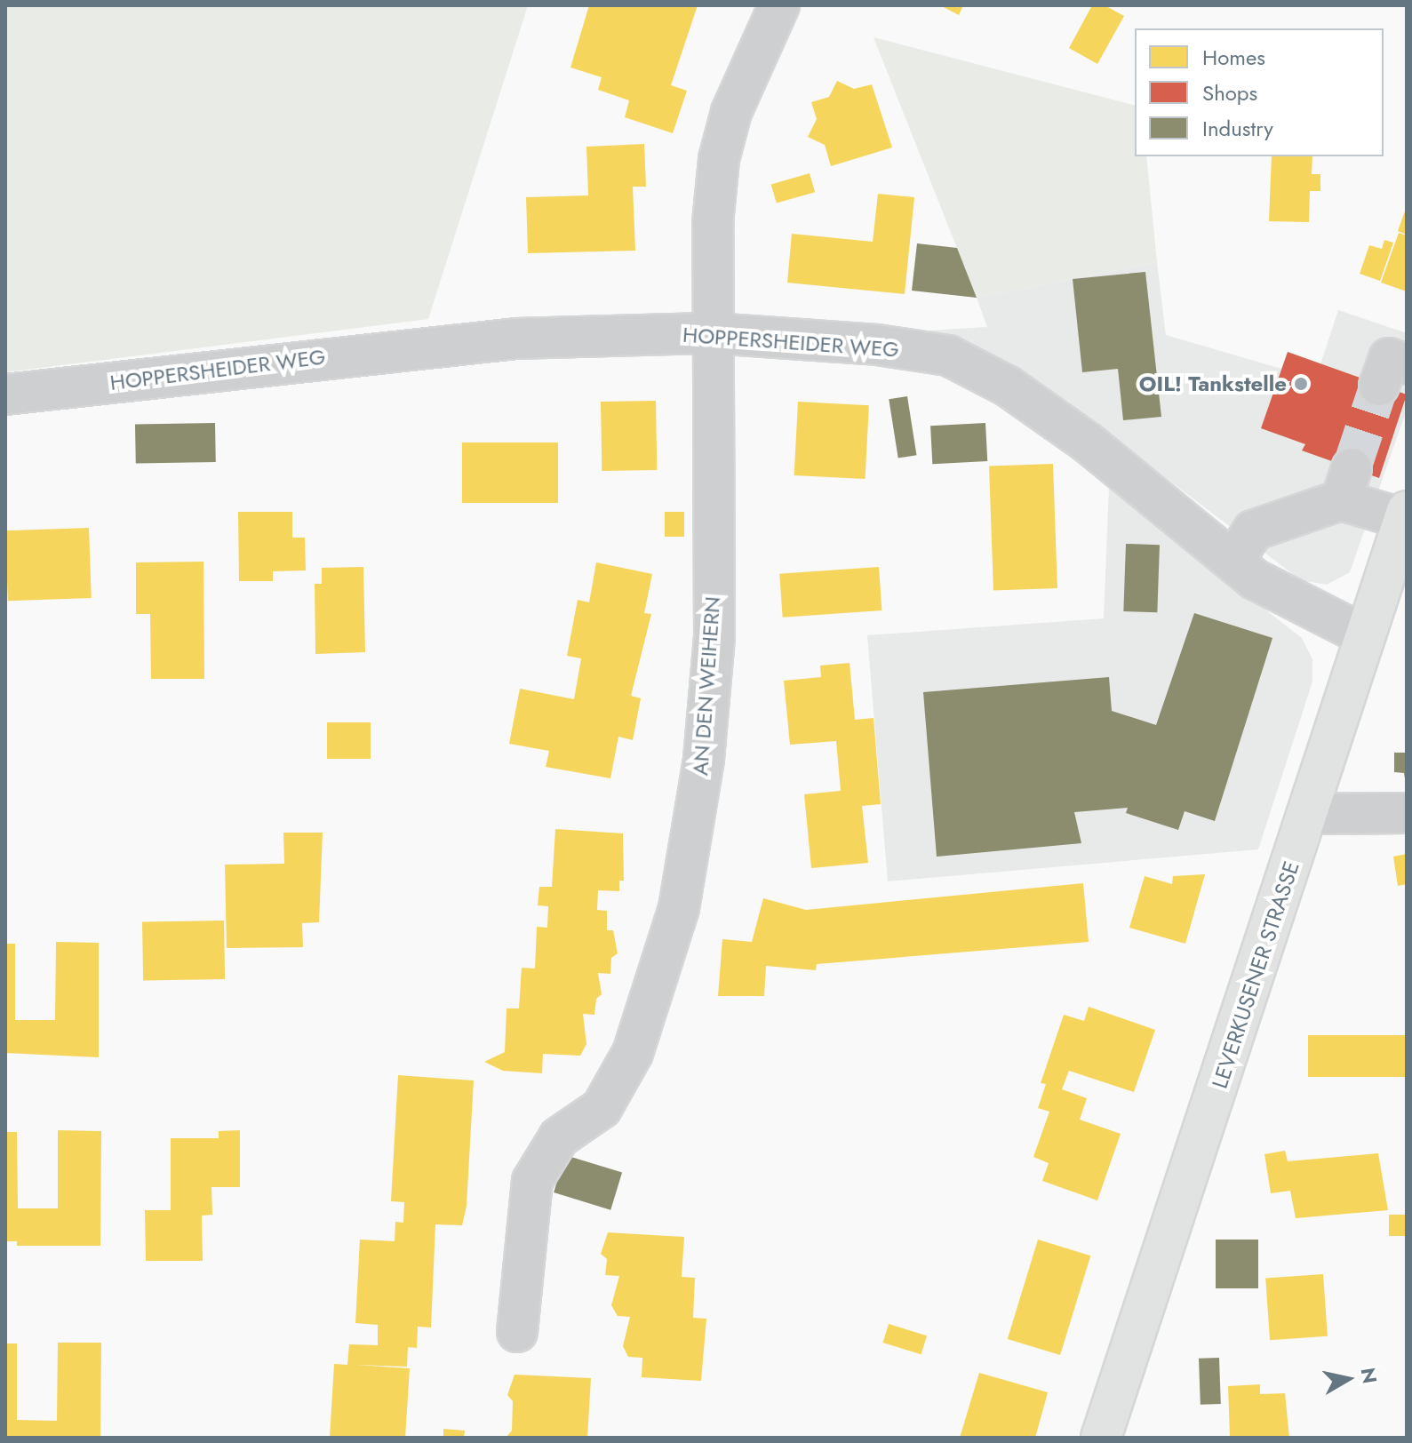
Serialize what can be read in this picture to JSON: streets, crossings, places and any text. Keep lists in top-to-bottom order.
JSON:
{
  "streets": {
    "main road": ["LEVERKUSENER STRASSE"],
    "street": ["HOPPERSHEIDER WEG", "AN DEN WEIHERN"]
  },
  "crossings": [
    ["HOPPERSHEIDER WEG", "AN DEN WEIHERN"],
    ["HOPPERSHEIDER WEG", "LEVERKUSENER STRASSE"]
  ],
  "places": ["OIL! Tankstelle"],
  "legend": ["Homes", "Shops", "Industry"],
  "north": "right"
}
